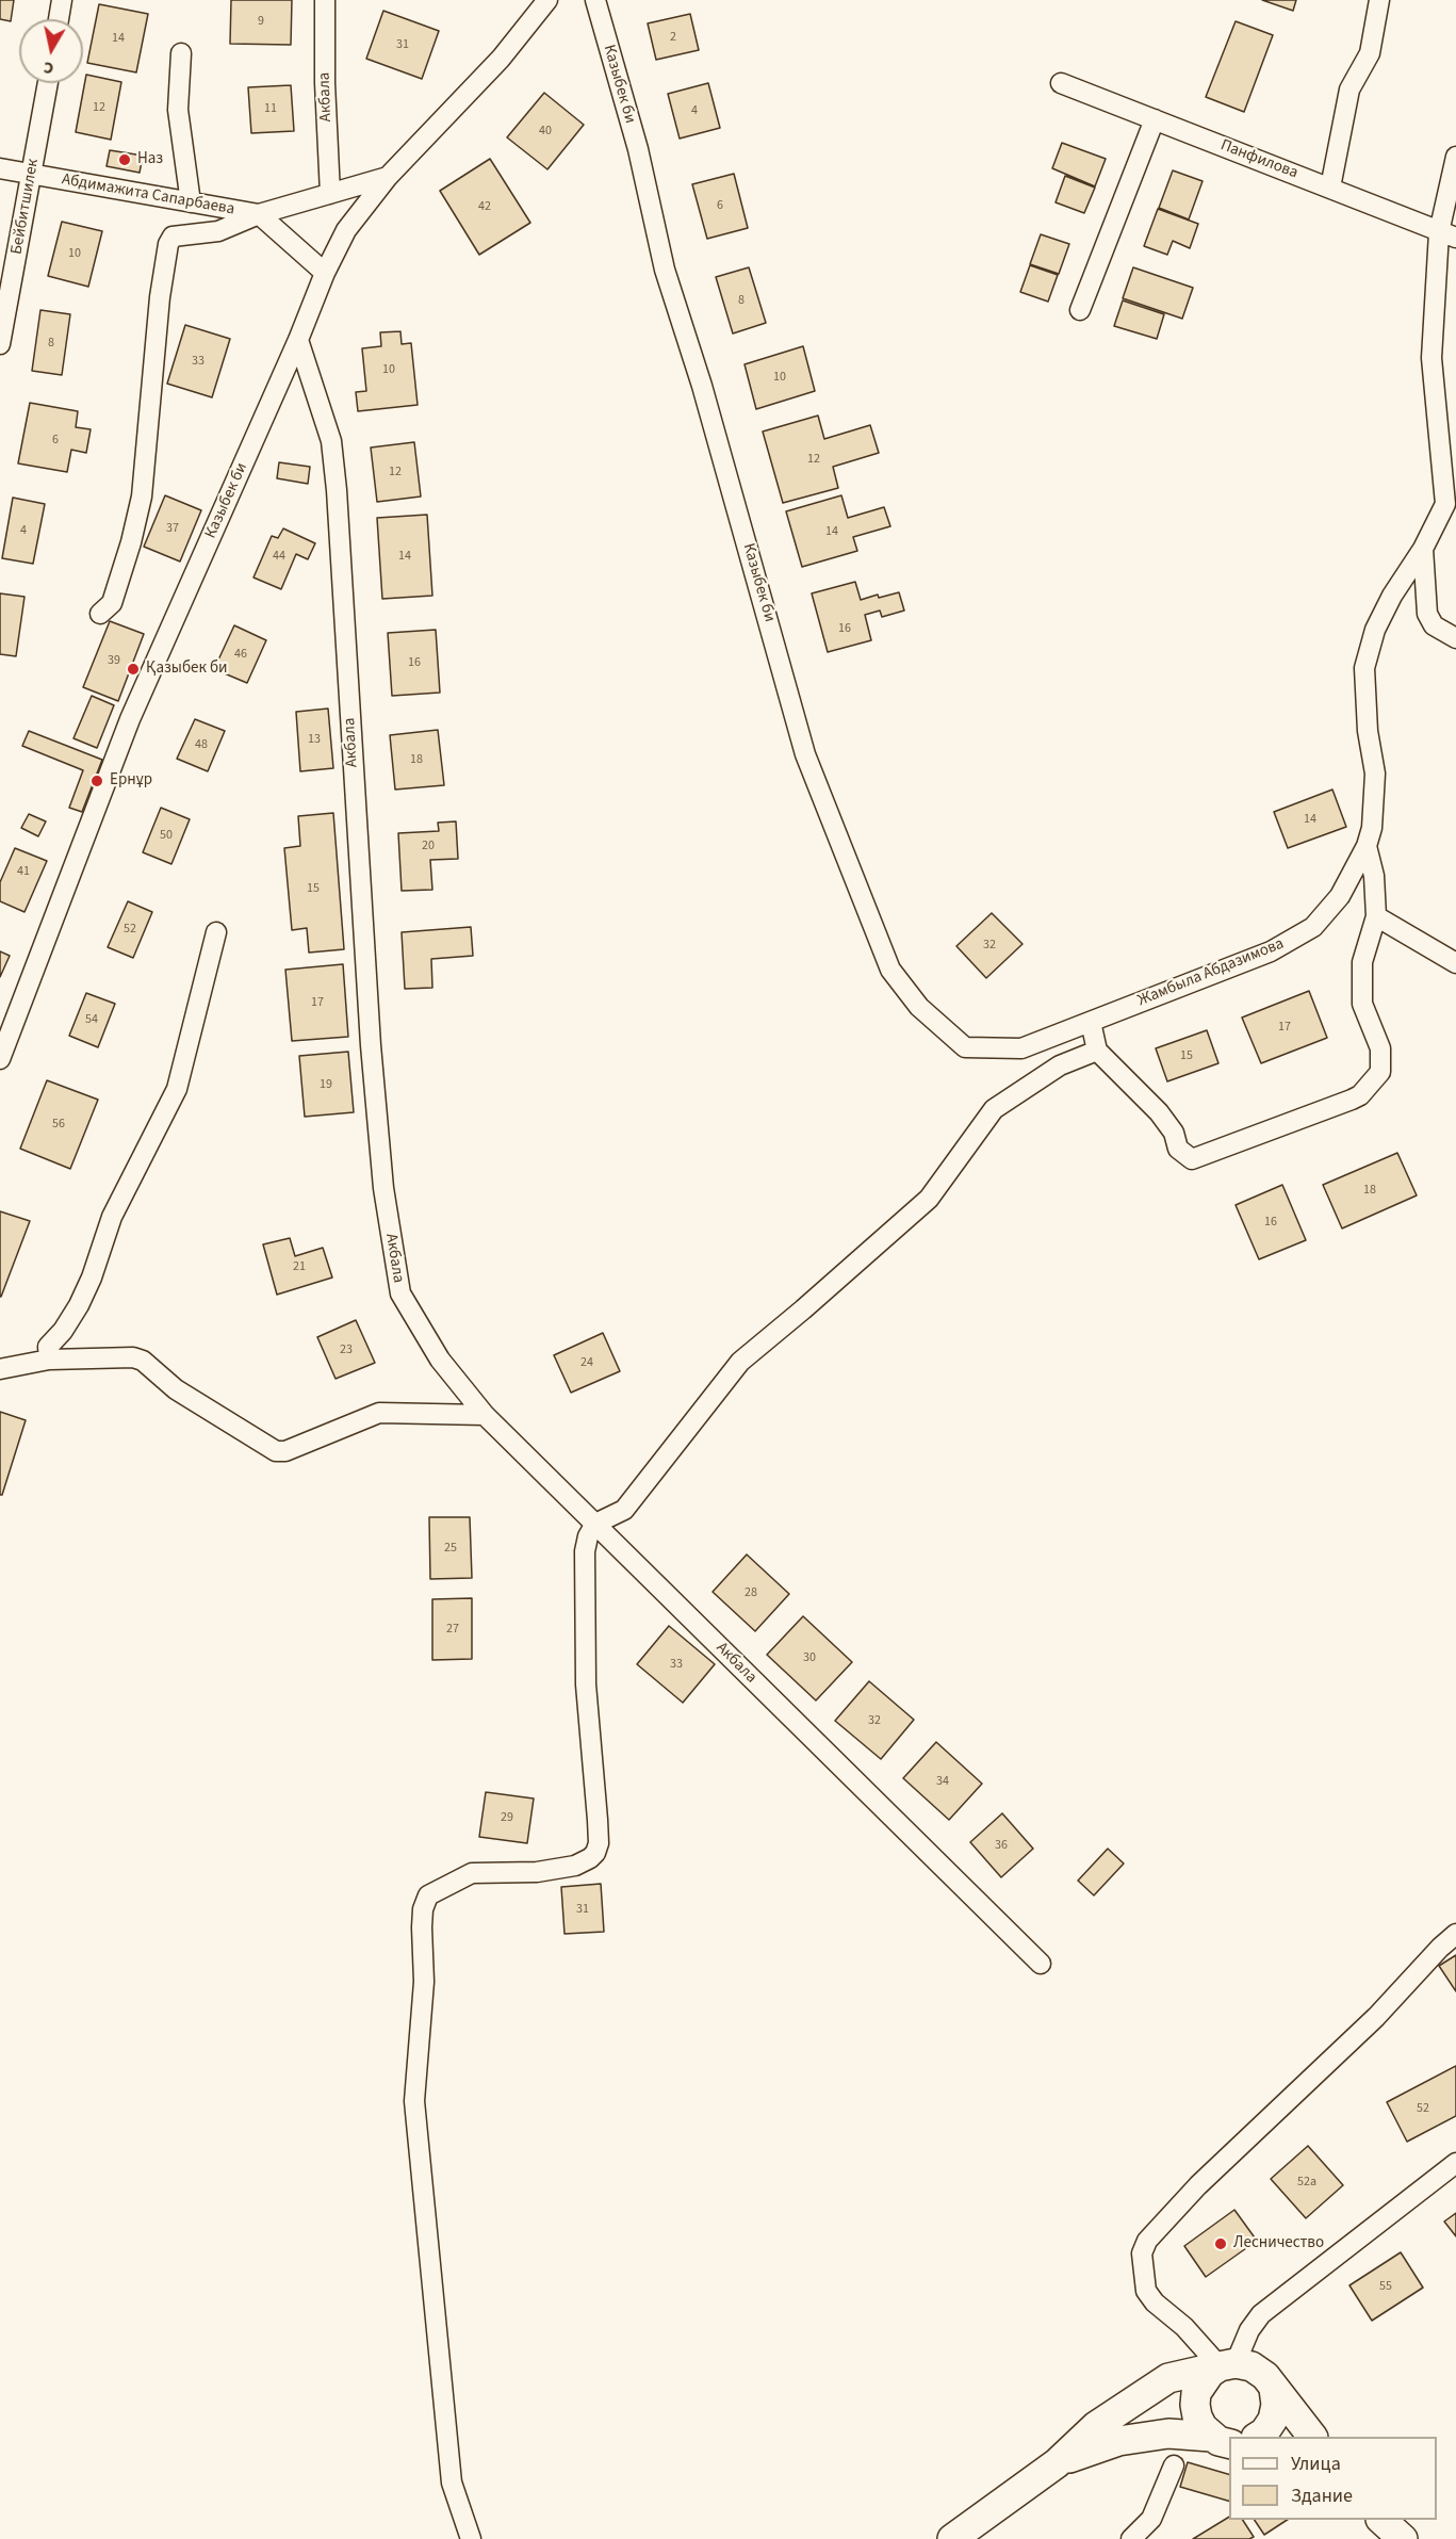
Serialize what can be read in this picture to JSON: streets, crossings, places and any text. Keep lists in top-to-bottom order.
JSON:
{
  "streets": {
    "street": [
      "Казыбек би",
      "Акбала",
      "Панфилова",
      "Абдимажита Сапарбаева",
      "Бейбитшилек",
      "Жамбыла Абдазимова"
    ]
  },
  "crossings": [
    ["Казыбек би", "Акбала"],
    ["Казыбек би", "Жамбыла Абдазимова"],
    ["Абдимажита Сапарбаева", "Бейбитшилек"]
  ],
  "places": [
    "Наз",
    "Қазыбек би",
    "Ернұр",
    "Лесничество"
  ],
  "house_numbers": [
    "9",
    "2",
    "14",
    "31",
    "12",
    "11",
    "4",
    "40",
    "6",
    "42",
    "10",
    "8",
    "8",
    "33",
    "10",
    "10",
    "6",
    "12",
    "12",
    "37",
    "4",
    "14",
    "44",
    "14",
    "16",
    "46",
    "39",
    "16",
    "13",
    "48",
    "18",
    "14",
    "50",
    "20",
    "41",
    "15",
    "52",
    "32",
    "17",
    "54",
    "17",
    "15",
    "19",
    "56",
    "18",
    "16",
    "21",
    "23",
    "24",
    "25",
    "28",
    "27",
    "30",
    "33",
    "32",
    "34",
    "29",
    "36",
    "31",
    "52",
    "52а",
    "55"
  ],
  "legend": ["Улица", "Здание"],
  "north": "bottom"
}
